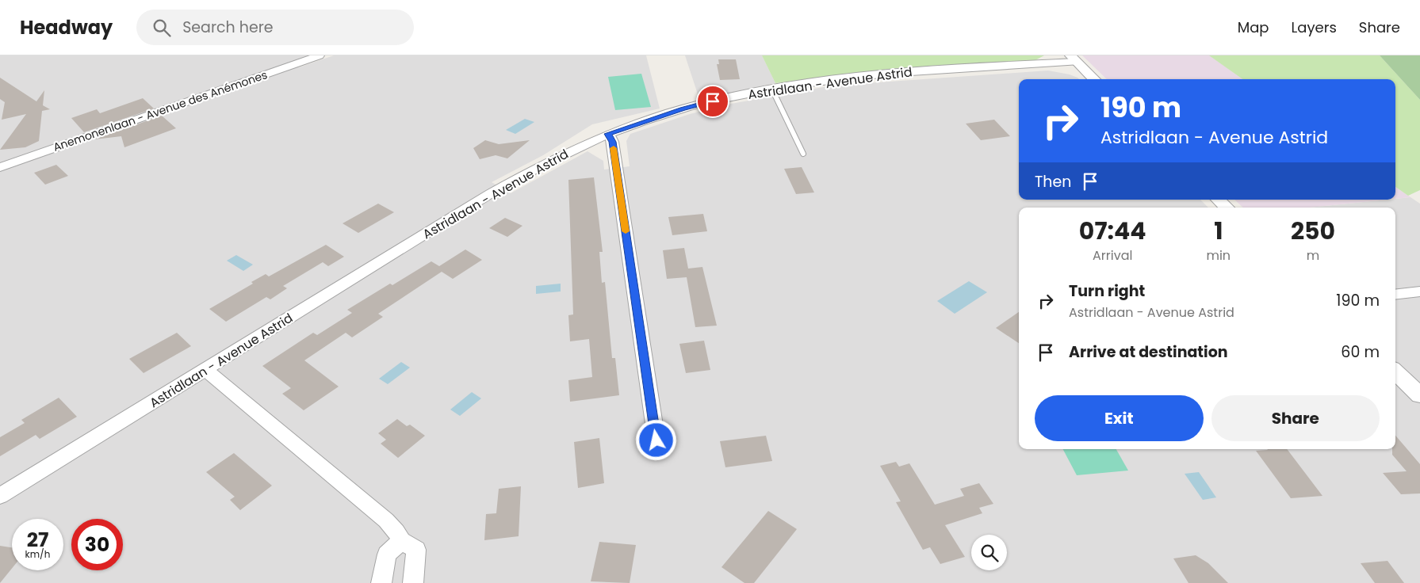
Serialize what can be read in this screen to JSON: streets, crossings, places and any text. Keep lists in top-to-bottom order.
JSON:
{
  "streets": {
    "street": ["Astridlaan - Avenue Astrid", "Anemonenlaan - Avenue des Anémones"]
  },
  "page": {
    "header": "Headway",
    "search": "Search here",
    "nav": ["Map", "Layers", "Share"],
    "turn": ["190 m", "Astridlaan - Avenue Astrid"],
    "then": "Then",
    "eta": [
      "07:44",
      "Arrival",
      "1",
      "min",
      "250",
      "m"
    ],
    "list": [
      {
        "name": "Turn right",
        "note": "Astridlaan - Avenue Astrid",
        "value": "190 m"
      },
      {
        "name": "Arrive at destination",
        "value": "60 m"
      }
    ],
    "buttons": ["Exit", "Share"],
    "speed": "27 km/h",
    "limit": "30"
  }
}
